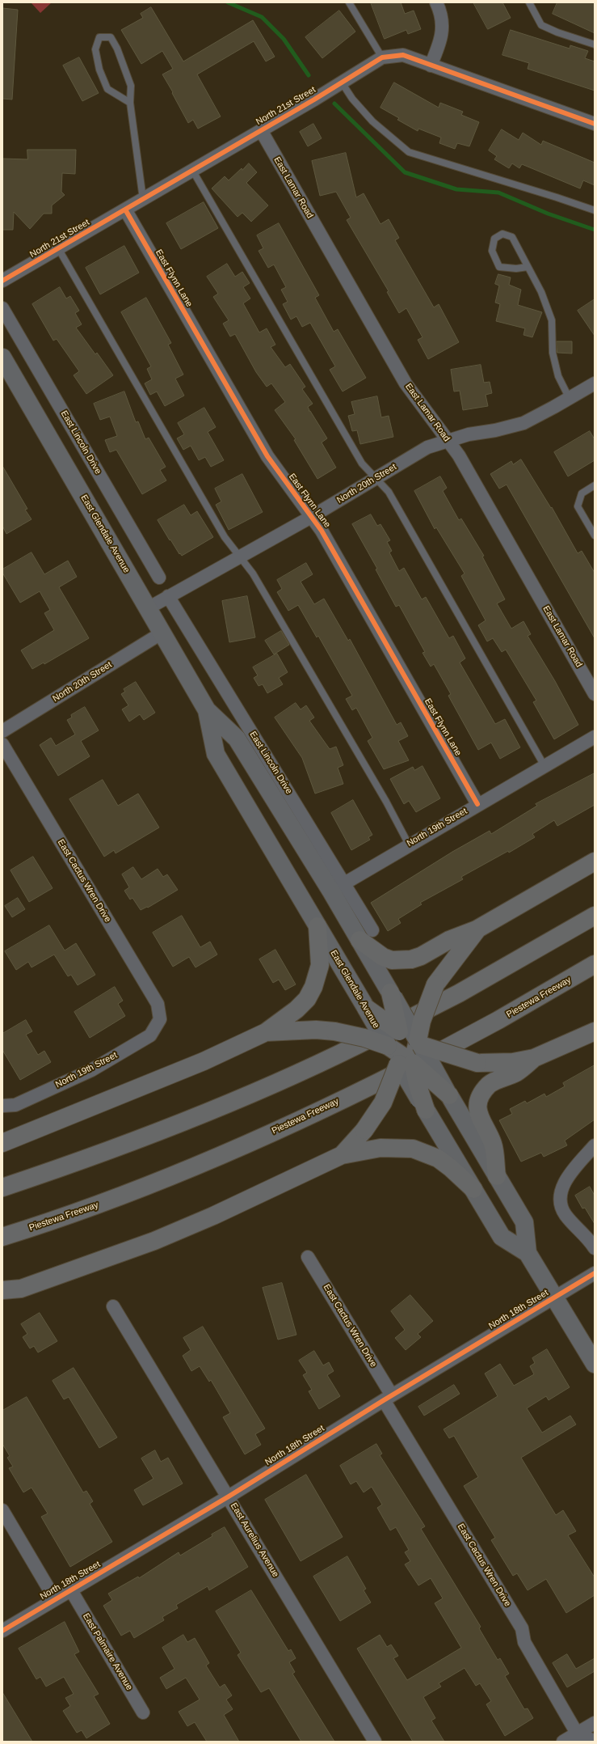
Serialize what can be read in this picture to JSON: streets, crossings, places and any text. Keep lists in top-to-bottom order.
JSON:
{
  "streets": {
    "highway": ["Piestewa Freeway"],
    "main road": ["East Glendale Avenue"],
    "street": [
      "North 21st Street",
      "East Lamar Road",
      "East Flynn Lane",
      "East Lincoln Drive",
      "North 20th Street",
      "North 19th Street",
      "East Cactus Wren Drive",
      "North 18th Street",
      "East Aurelius Avenue",
      "East Palmaire Avenue"
    ]
  },
  "crossings": [
    ["North 21st Street", "East Lamar Road"],
    ["North 21st Street", "East Flynn Lane"],
    ["East Lamar Road", "North 20th Street"],
    ["East Flynn Lane", "North 20th Street"],
    ["East Flynn Lane", "North 19th Street"],
    ["East Lincoln Drive", "North 20th Street"],
    ["East Lincoln Drive", "East Glendale Avenue"],
    ["East Lincoln Drive", "North 19th Street"],
    ["North 20th Street", "East Glendale Avenue"],
    ["East Glendale Avenue", "North 19th Street"],
    ["East Glendale Avenue", "North 18th Street"],
    ["North 19th Street", "East Cactus Wren Drive"],
    ["East Cactus Wren Drive", "North 18th Street"],
    ["North 18th Street", "East Aurelius Avenue"],
    ["North 18th Street", "East Palmaire Avenue"]
  ]
}
